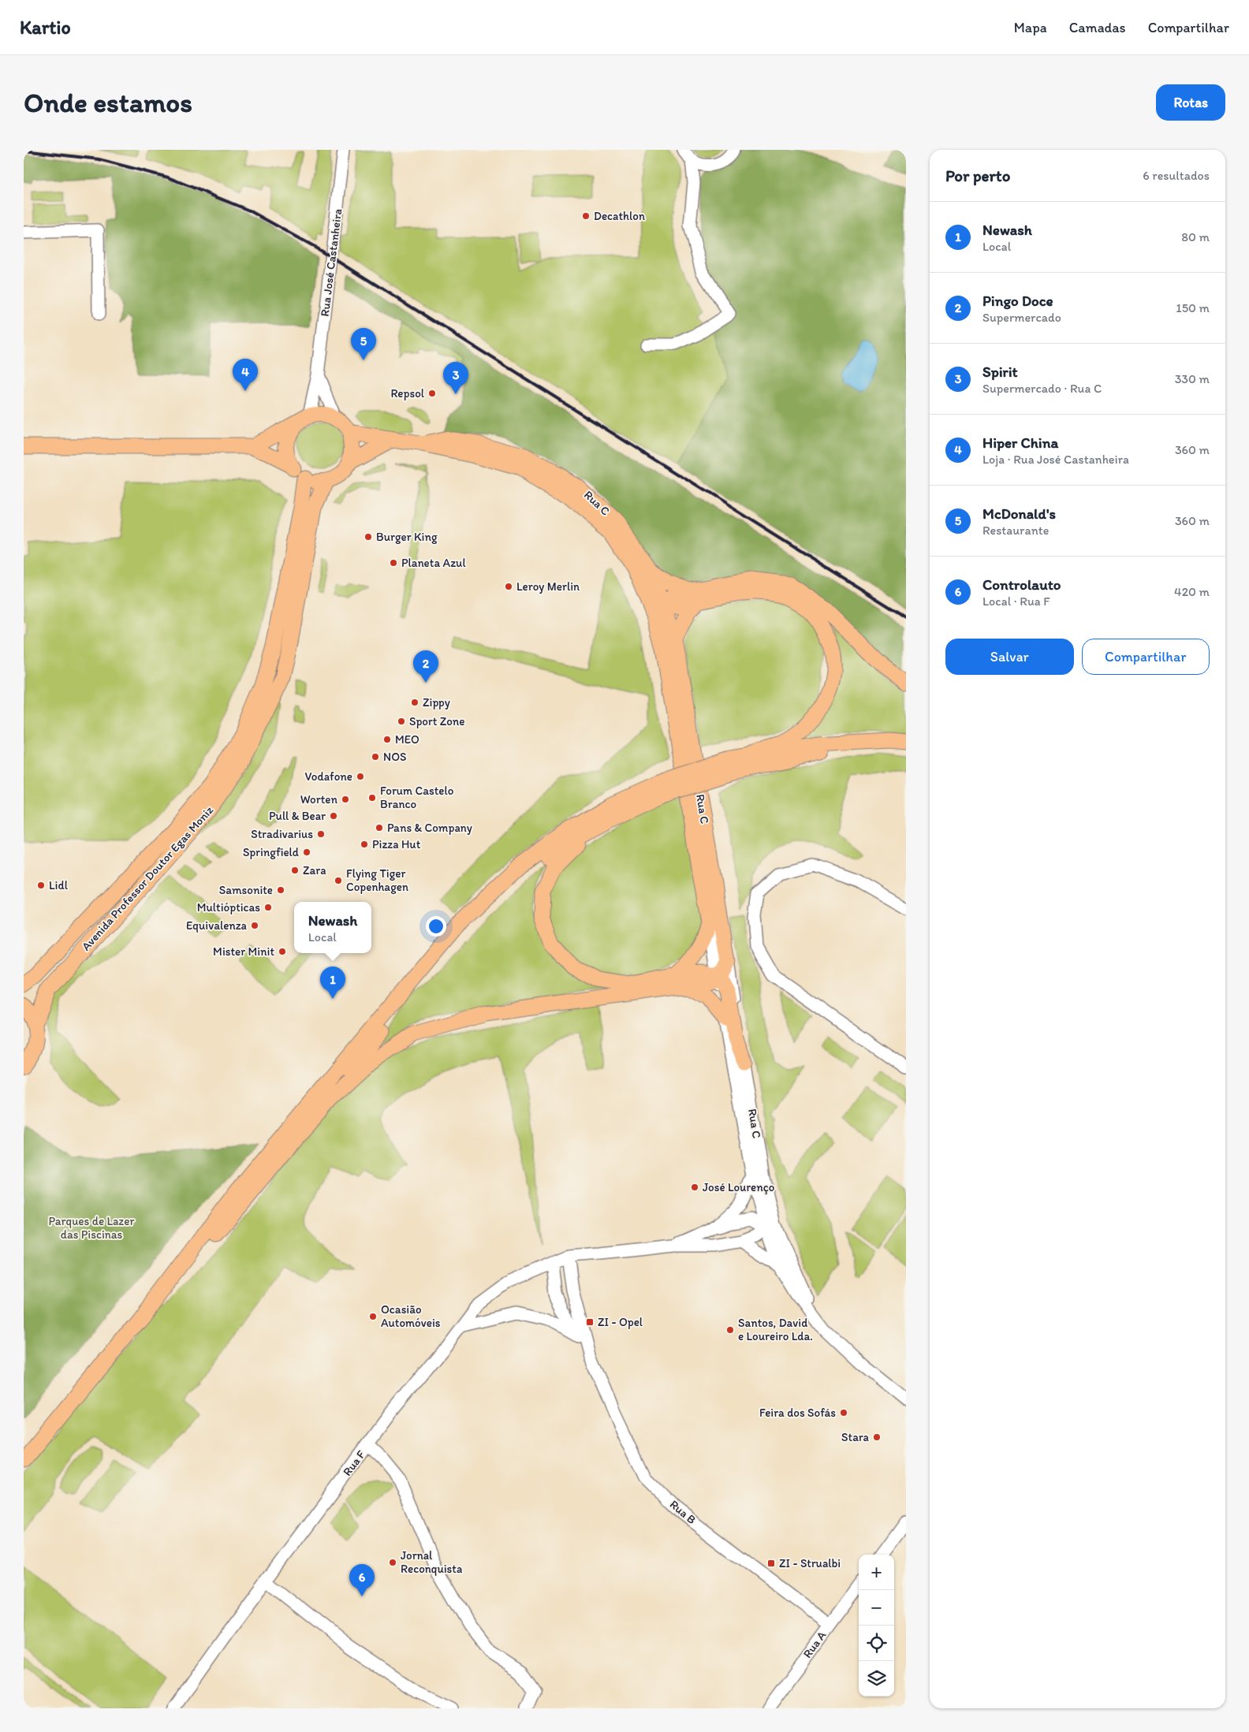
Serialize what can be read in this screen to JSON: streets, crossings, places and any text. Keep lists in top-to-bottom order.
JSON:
{
  "streets": {
    "main road": ["Rua C", "Avenida Professor Doutor Egas Moniz"],
    "street": [
      "Rua José Castanheira",
      "Rua F",
      "Rua B",
      "Rua A"
    ]
  },
  "crossings": [
    ["Rua José Castanheira", "Rua C"],
    ["Rua José Castanheira", "Avenida Professor Doutor Egas Moniz"],
    ["Rua C", "Avenida Professor Doutor Egas Moniz"],
    ["Rua F", "Rua B"],
    ["Rua B", "Rua A"]
  ],
  "parks": ["Parques de Lazer das Piscinas"],
  "places": {
    "other": [
      "Decathlon",
      "Repsol",
      "Burger King",
      "Planeta Azul",
      "Leroy Merlin",
      "Zippy",
      "Sport Zone",
      "MEO",
      "NOS",
      "Vodafone",
      "Forum Castelo Branco",
      "Worten",
      "Pull & Bear",
      "Pans & Company",
      "Stradivarius",
      "Pizza Hut",
      "Springfield",
      "Zara",
      "Flying Tiger Copenhagen",
      "Lidl",
      "Samsonite",
      "Multiópticas",
      "Equivalenza",
      "Mister Minit",
      "José Lourenço",
      "Ocasião Automóveis",
      "Santos, David e Loureiro Lda.",
      "Feira dos Sofás",
      "Stara",
      "Jornal Reconquista"
    ],
    "transit": ["ZI - Opel", "ZI - Strualbi"]
  },
  "page": {
    "header": "Kartio",
    "nav": ["Mapa", "Camadas", "Compartilhar"],
    "buttons": [
      "Rotas",
      ["Salvar", "Compartilhar"]
    ],
    "title": "Onde estamos",
    "heading": ["Por perto", "6 resultados"],
    "list": [
      {
        "mark": "1",
        "name": "Newash",
        "note": "Local",
        "value": "80 m"
      },
      {
        "mark": "2",
        "name": "Pingo Doce",
        "note": "Supermercado",
        "value": "150 m"
      },
      {
        "mark": "3",
        "name": "Spirit",
        "note": "Supermercado · Rua C",
        "value": "330 m"
      },
      {
        "mark": "4",
        "name": "Hiper China",
        "note": "Loja · Rua José Castanheira",
        "value": "360 m"
      },
      {
        "mark": "5",
        "name": "McDonald's",
        "note": "Restaurante",
        "value": "360 m"
      },
      {
        "mark": "6",
        "name": "Controlauto",
        "note": "Local · Rua F",
        "value": "420 m"
      }
    ],
    "pins": [
      "5",
      "4",
      "3",
      "2",
      "1",
      "6"
    ],
    "popup": ["Newash", "Local"],
    "map_buttons": ["+", "−"]
  }
}
